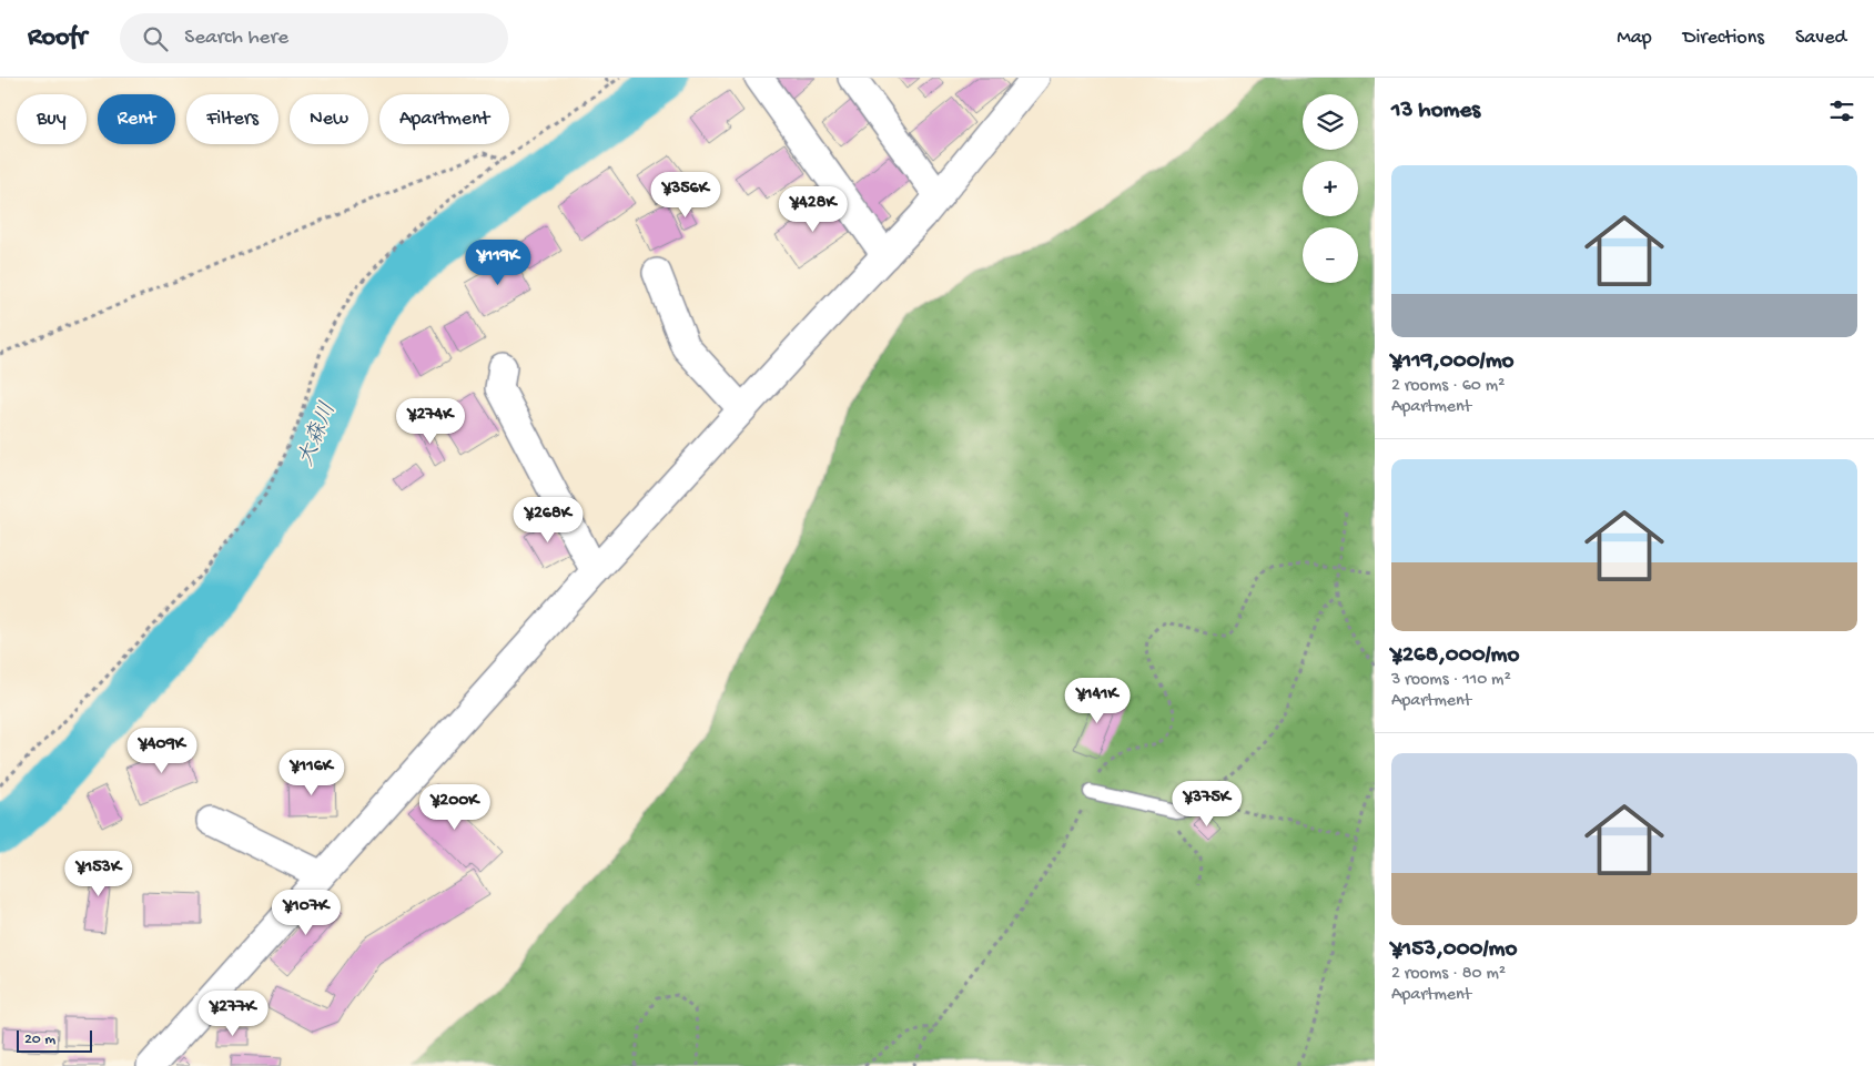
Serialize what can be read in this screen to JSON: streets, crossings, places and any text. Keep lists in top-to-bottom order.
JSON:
{
  "water": ["大森川"],
  "scale_bar": "20 m",
  "page": {
    "header": "Roofr",
    "search": "Search here",
    "nav": ["Map", "Directions", "Saved"],
    "heading": "13 homes",
    "map_buttons": ["+", "−"],
    "chip": [
      "Buy",
      "Rent",
      "Filters",
      "New",
      "Apartment"
    ],
    "list": [
      {
        "name": "¥119,000/mo",
        "note": "2 rooms · 60 m² · Apartment"
      },
      {
        "name": "¥268,000/mo",
        "note": "3 rooms · 110 m² · Apartment"
      },
      {
        "name": "¥153,000/mo",
        "note": "2 rooms · 80 m² · Apartment"
      }
    ],
    "price": [
      "¥356K",
      "¥428K",
      "¥119K",
      "¥274K",
      "¥268K",
      "¥141K",
      "¥409K",
      "¥116K",
      "¥375K",
      "¥200K",
      "¥153K",
      "¥107K",
      "¥277K"
    ],
    "scale": "20 m"
  }
}
